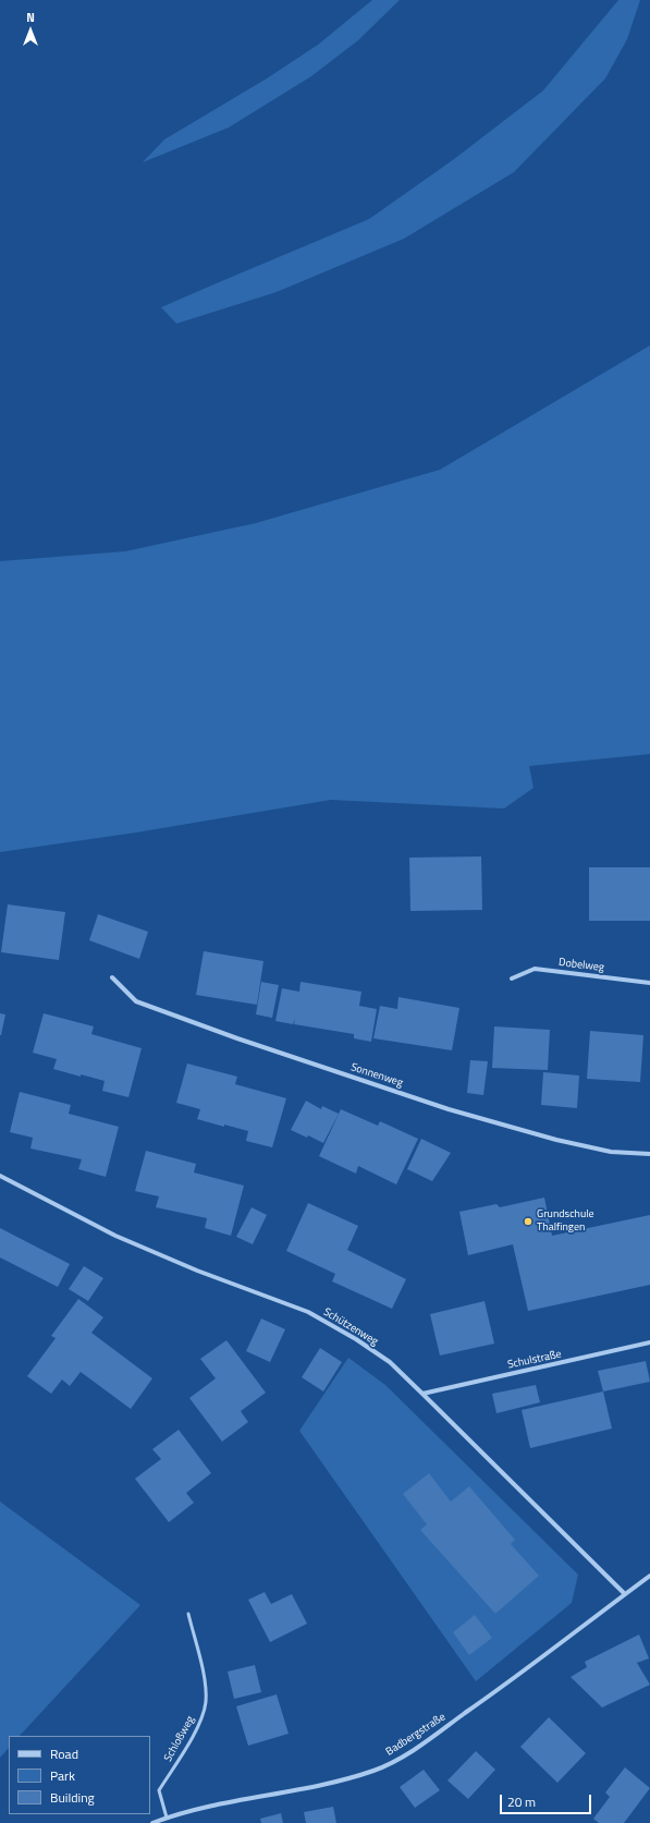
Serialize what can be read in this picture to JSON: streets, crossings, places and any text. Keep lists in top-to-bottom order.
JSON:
{
  "streets": {
    "street": [
      "Dobelweg",
      "Sonnenweg",
      "Schützenweg",
      "Schulstraße",
      "Badbergstraße"
    ],
    "lane": ["Schloßweg"]
  },
  "crossings": [
    ["Schützenweg", "Schulstraße"],
    ["Schützenweg", "Badbergstraße"],
    ["Badbergstraße", "Schloßweg"]
  ],
  "places": ["Grundschule Thalfingen"],
  "legend": ["Road", "Park", "Building"],
  "scale_bar": "20 m",
  "north": "top"
}
